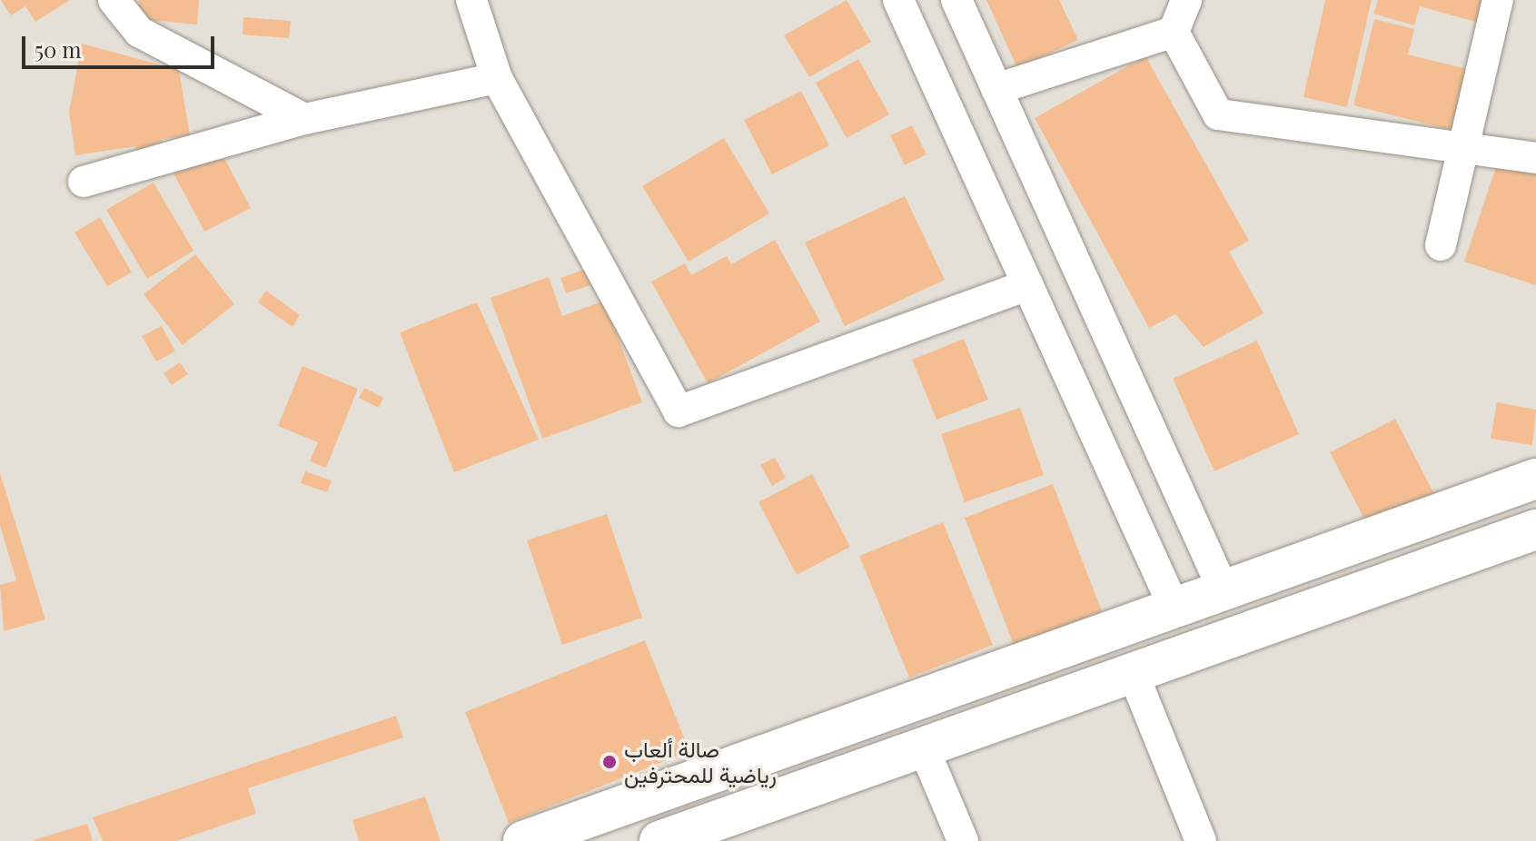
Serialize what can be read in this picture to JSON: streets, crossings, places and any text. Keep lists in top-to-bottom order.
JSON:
{
  "places": ["صالة ألعاب رياضية للمحترفين"],
  "scale_bar": "50 m"
}
